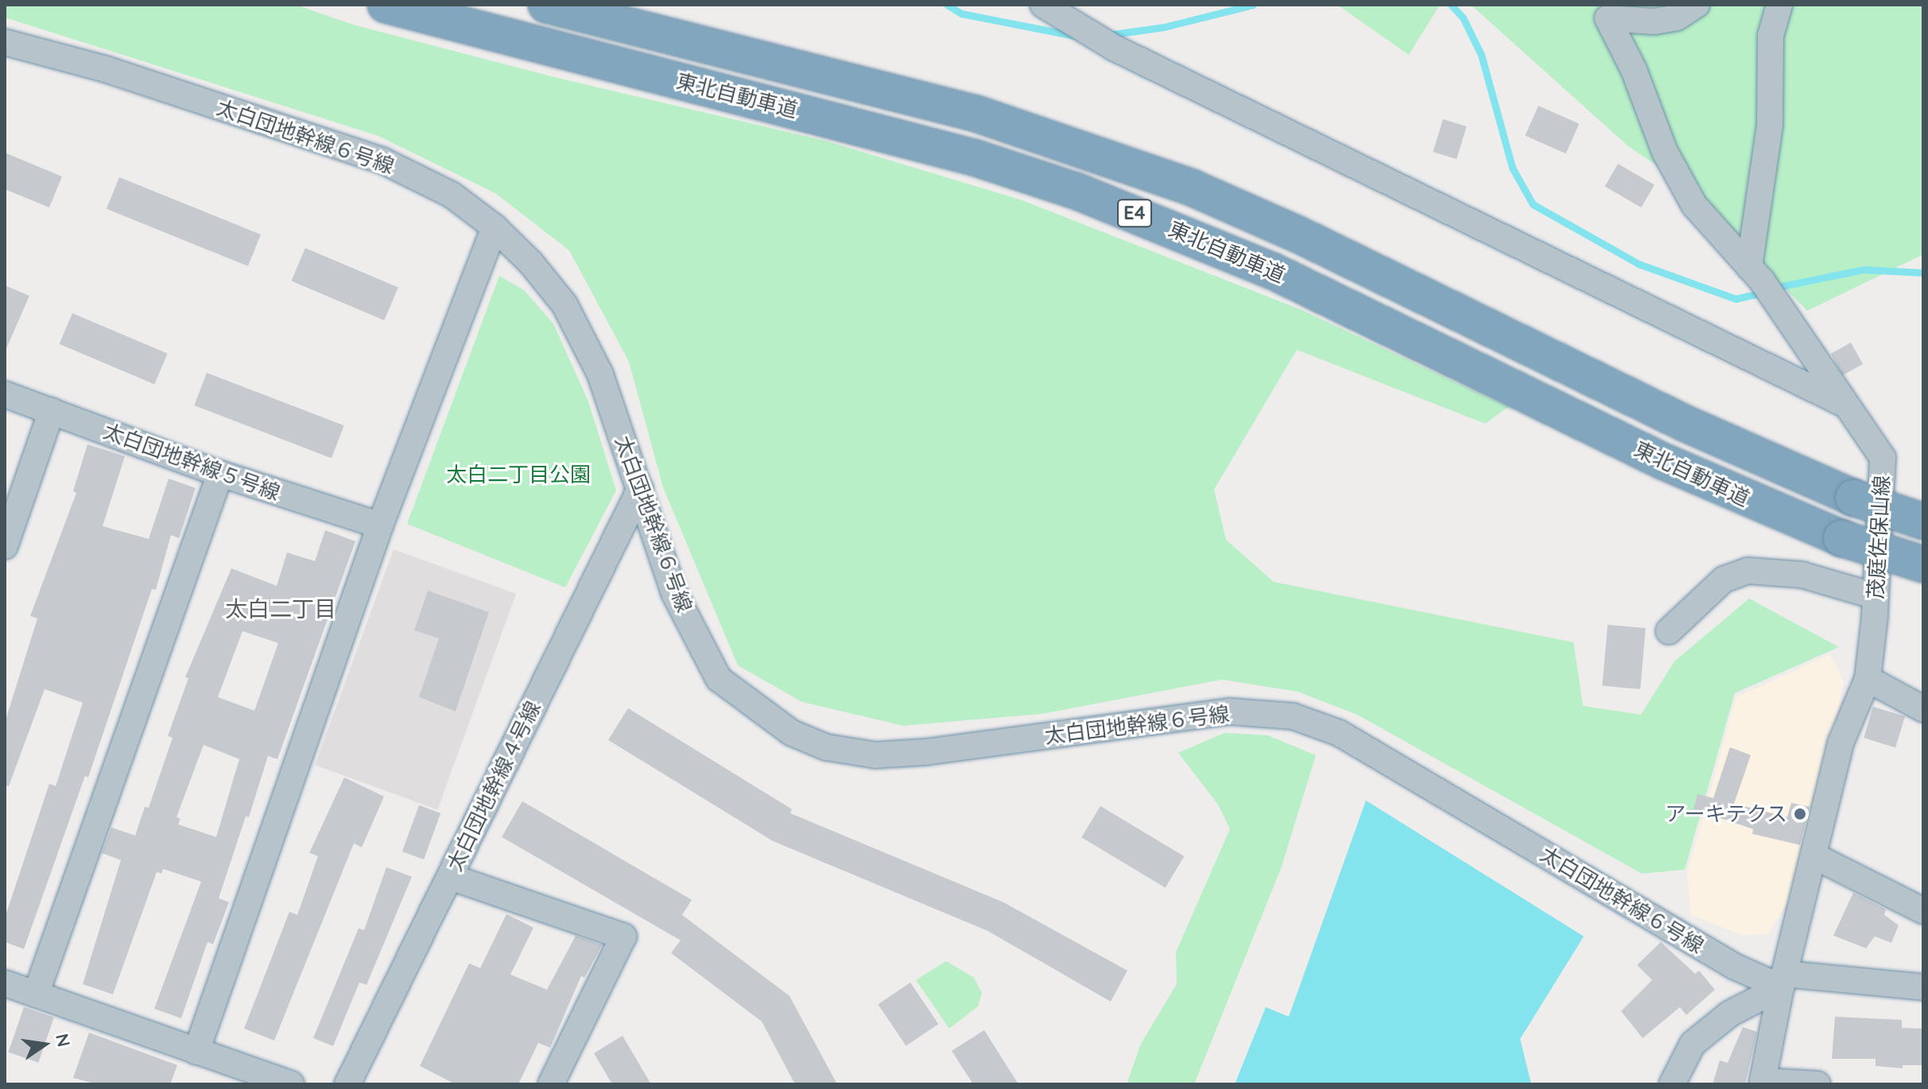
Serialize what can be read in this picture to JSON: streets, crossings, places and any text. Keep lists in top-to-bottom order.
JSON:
{
  "streets": {
    "highway": ["東北自動車道", "E4"],
    "street": [
      "太白団地幹線６号線",
      "太白団地幹線５号線",
      "茂庭佐保山線",
      "太白団地幹線４号線"
    ]
  },
  "crossings": [
    ["太白団地幹線６号線", "茂庭佐保山線"],
    ["太白団地幹線６号線", "太白団地幹線４号線"]
  ],
  "districts": ["太白二丁目"],
  "parks": ["太白二丁目公園"],
  "places": ["アーキテクス"],
  "north": "right"
}
